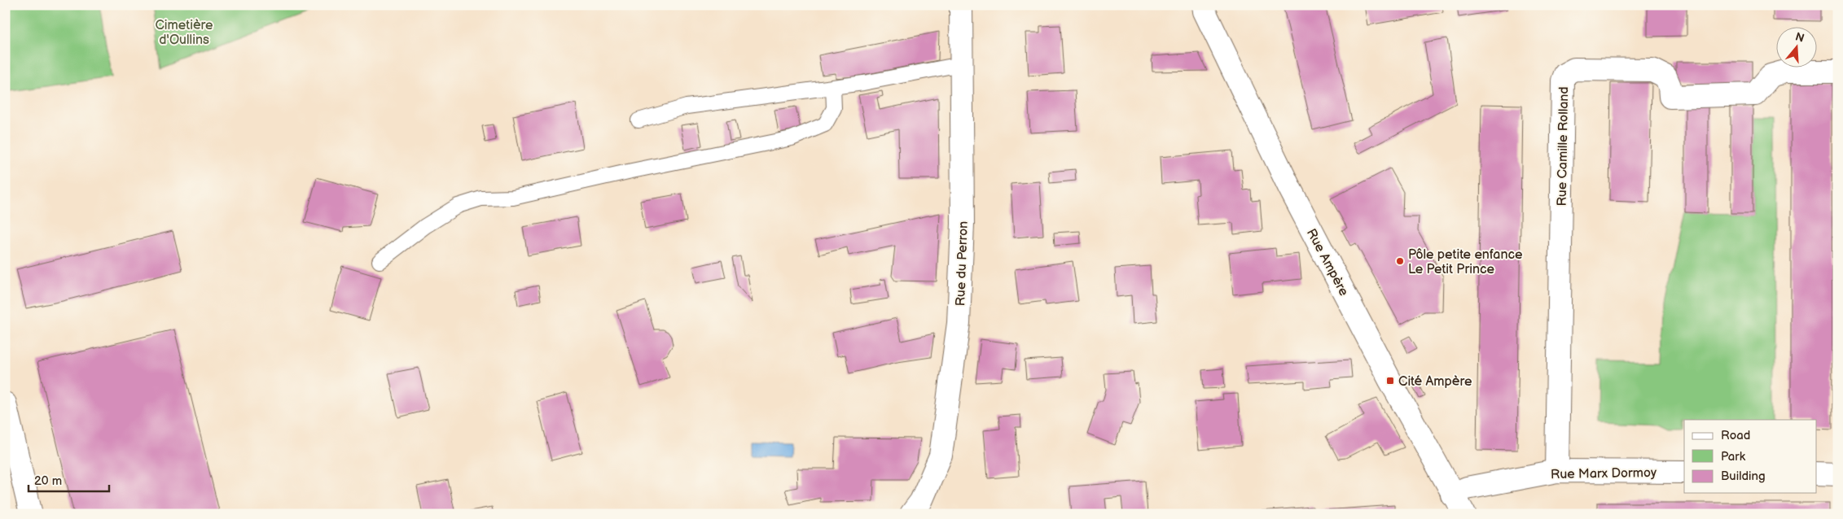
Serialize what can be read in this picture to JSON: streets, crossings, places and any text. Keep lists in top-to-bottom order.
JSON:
{
  "streets": {
    "street": [
      "Rue Camille Rolland",
      "Rue Ampère",
      "Rue du Perron",
      "Rue Marx Dormoy"
    ]
  },
  "crossings": [
    ["Rue Camille Rolland", "Rue Marx Dormoy"],
    ["Rue Ampère", "Rue Marx Dormoy"]
  ],
  "parks": ["Cimetière d'Oullins"],
  "places": {
    "other": ["Pôle petite enfance Le Petit Prince"],
    "transit": ["Cité Ampère"]
  },
  "legend": ["Road", "Park", "Building"],
  "scale_bar": "20 m",
  "north": "top"
}
